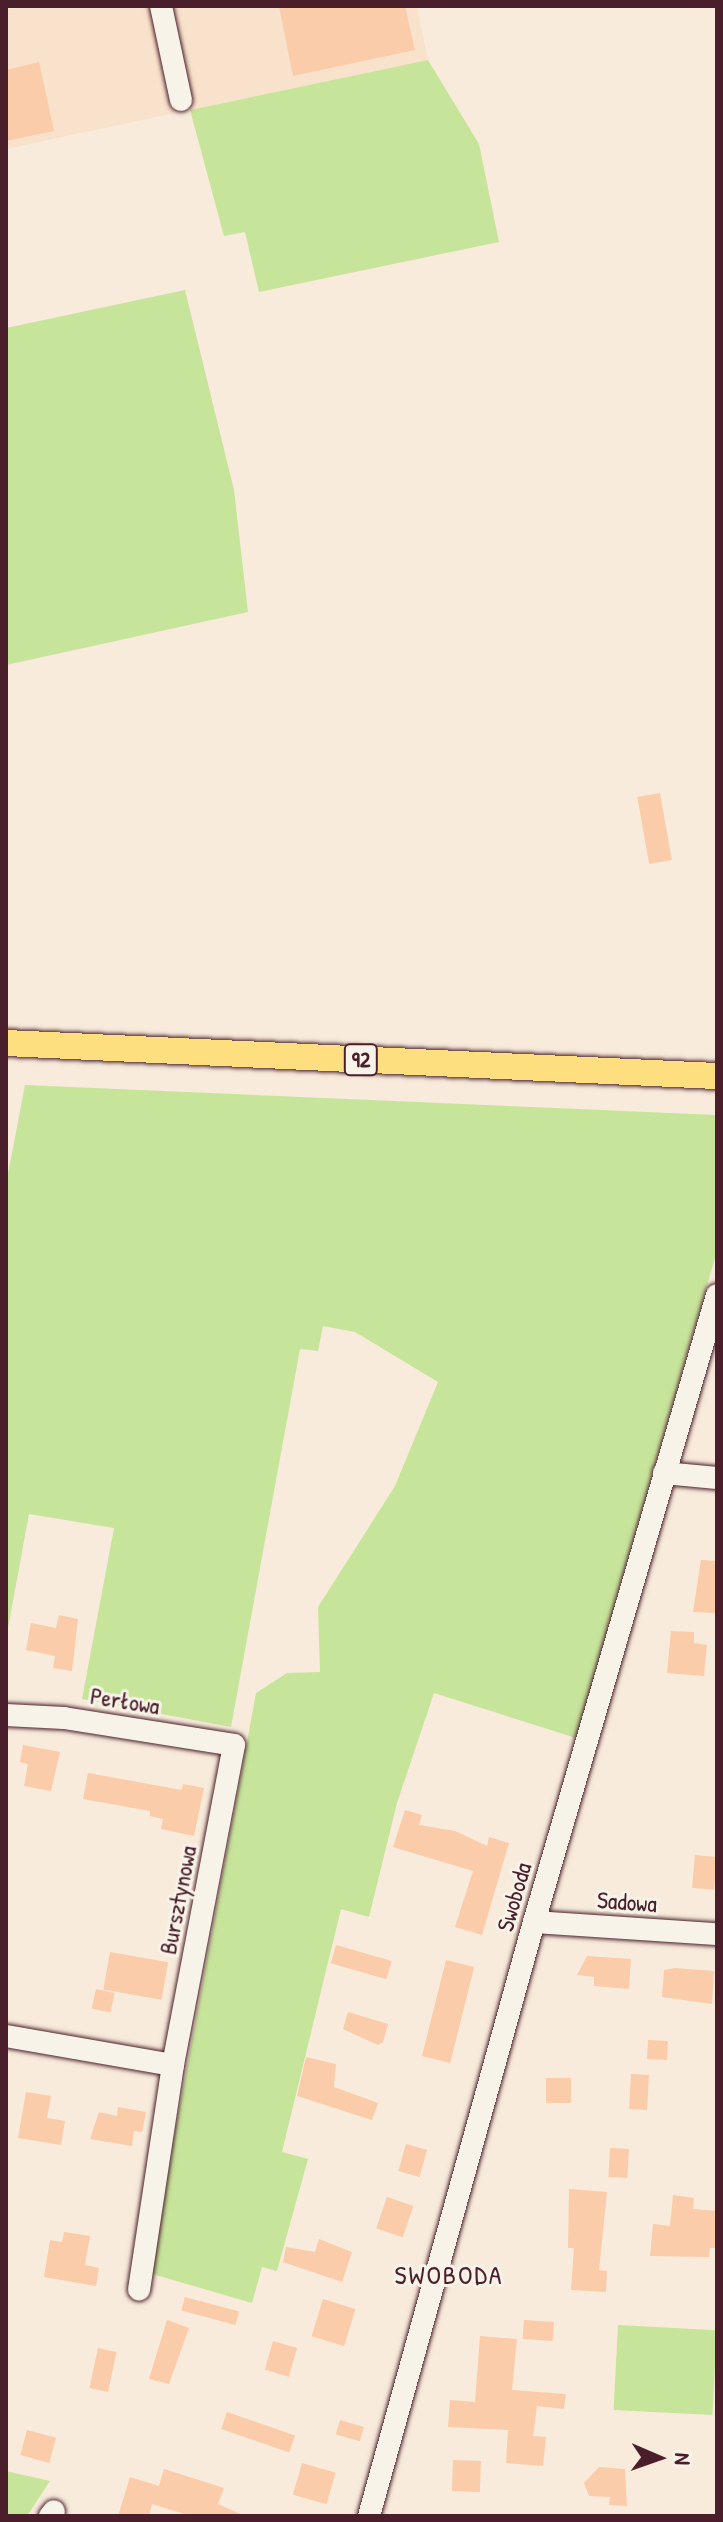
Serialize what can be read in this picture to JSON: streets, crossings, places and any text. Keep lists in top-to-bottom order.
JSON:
{
  "streets": {
    "main road": ["92"],
    "street": [
      "Perłowa",
      "Swoboda",
      "Bursztynowa",
      "Sadowa"
    ]
  },
  "crossings": [
    ["Perłowa", "Bursztynowa"],
    ["Swoboda", "Sadowa"]
  ],
  "districts": ["SWOBODA"],
  "north": "right"
}
